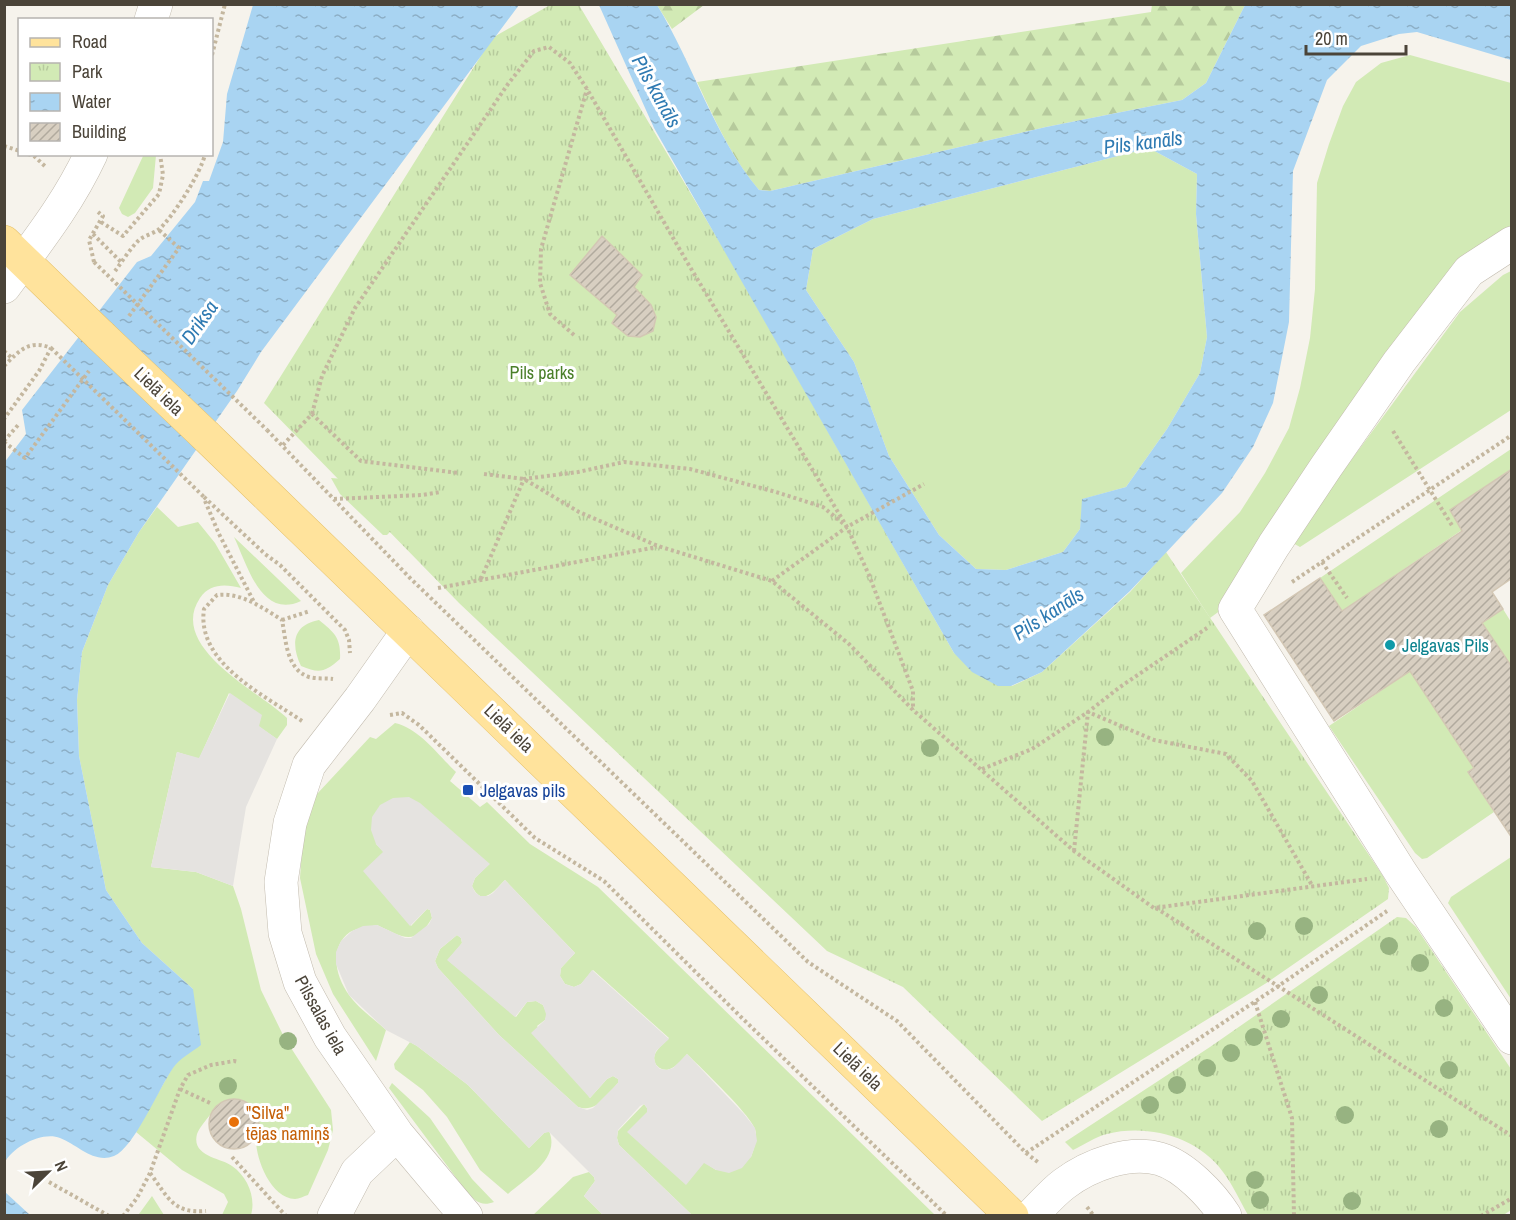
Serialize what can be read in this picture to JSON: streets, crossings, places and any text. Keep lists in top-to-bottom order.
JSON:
{
  "streets": {
    "main road": ["Lielā iela"],
    "street": ["Pilssalas iela"]
  },
  "crossings": [
    ["Lielā iela", "Pilssalas iela"]
  ],
  "water": ["Pils kanāls", "Driksa"],
  "parks": ["Pils parks"],
  "places": {
    "other": ["Jelgavas Pils", "\"Silva\" tējas namiņš"],
    "transit": ["Jelgavas pils"]
  },
  "legend": [
    "Road",
    "Park",
    "Water",
    "Building"
  ],
  "scale_bar": "20 m",
  "north": "top right"
}
